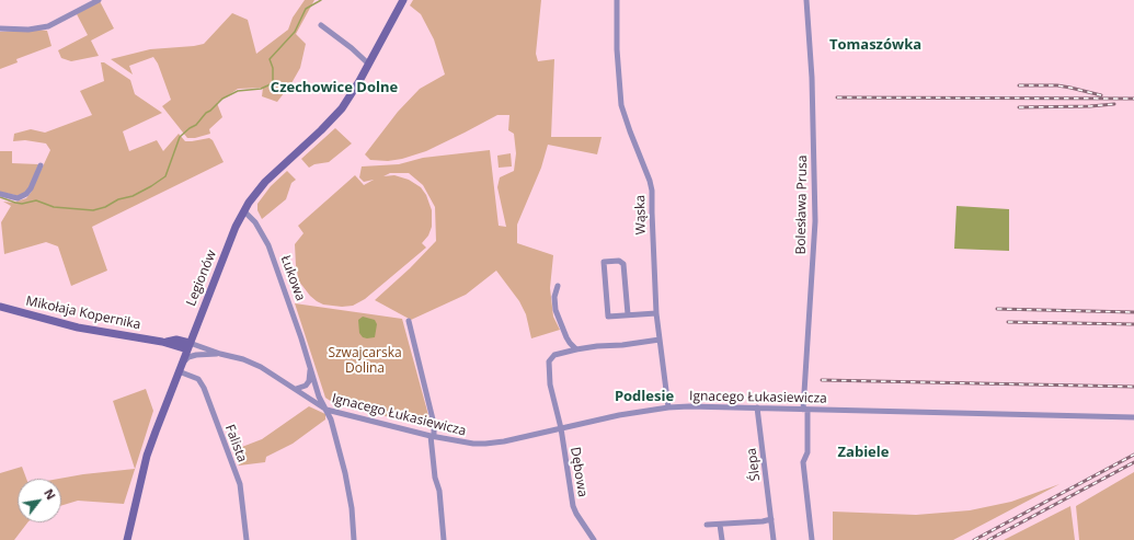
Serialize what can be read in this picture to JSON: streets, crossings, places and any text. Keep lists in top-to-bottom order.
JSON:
{
  "streets": {
    "street": [
      "Bolesława Prusa",
      "Wąska",
      "Legionów",
      "Łukowa",
      "Mikołaja Kopernika",
      "Ignacego Łukasiewicza",
      "Falista",
      "Ślepa",
      "Dębowa"
    ]
  },
  "crossings": [
    ["Bolesława Prusa", "Ignacego Łukasiewicza"],
    ["Wąska", "Ignacego Łukasiewicza"],
    ["Legionów", "Łukowa"],
    ["Legionów", "Mikołaja Kopernika"],
    ["Legionów", "Ignacego Łukasiewicza"],
    ["Legionów", "Falista"],
    ["Łukowa", "Ignacego Łukasiewicza"],
    ["Mikołaja Kopernika", "Ignacego Łukasiewicza"],
    ["Ignacego Łukasiewicza", "Falista"],
    ["Ignacego Łukasiewicza", "Ślepa"],
    ["Ignacego Łukasiewicza", "Dębowa"]
  ],
  "districts": [
    "Tomaszówka",
    "Czechowice Dolne",
    "Podlesie",
    "Zabiele"
  ],
  "parks": ["Szwajcarska Dolina"],
  "north": "top right"
}
